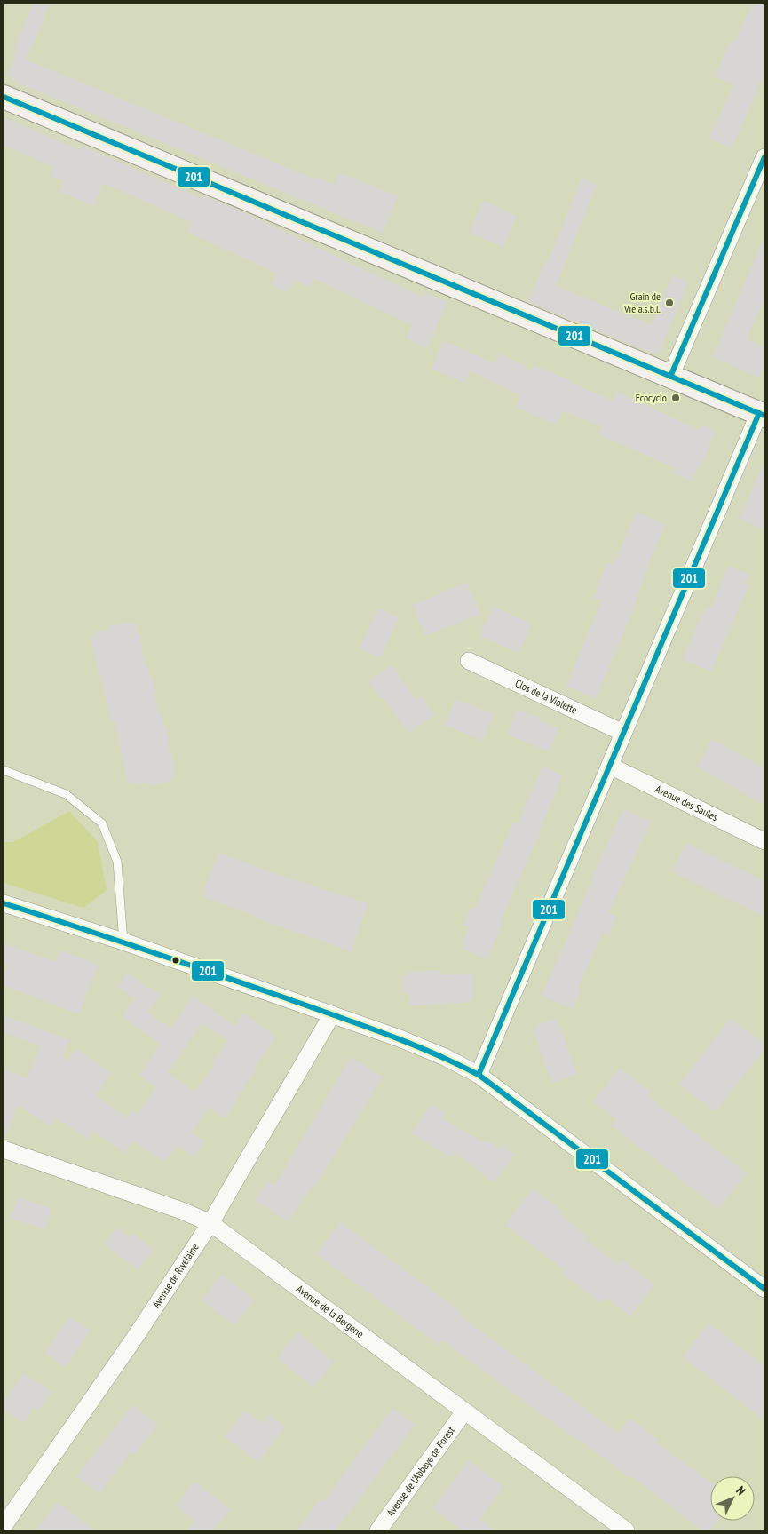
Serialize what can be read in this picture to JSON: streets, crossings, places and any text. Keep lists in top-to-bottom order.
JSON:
{
  "streets": {
    "street": [
      "Clos de la Violette",
      "Avenue des Saules",
      "Avenue de Rivelaine",
      "Avenue de la Bergerie",
      "Avenue de l'Abbaye de Forest"
    ]
  },
  "crossings": [
    ["Avenue de Rivelaine", "Avenue de la Bergerie"],
    ["Avenue de la Bergerie", "Avenue de l'Abbaye de Forest"]
  ],
  "places": ["Grain de Vie a.s.b.l.", "Ecocyclo"],
  "lines": ["transit line 201"],
  "north": "top right"
}
